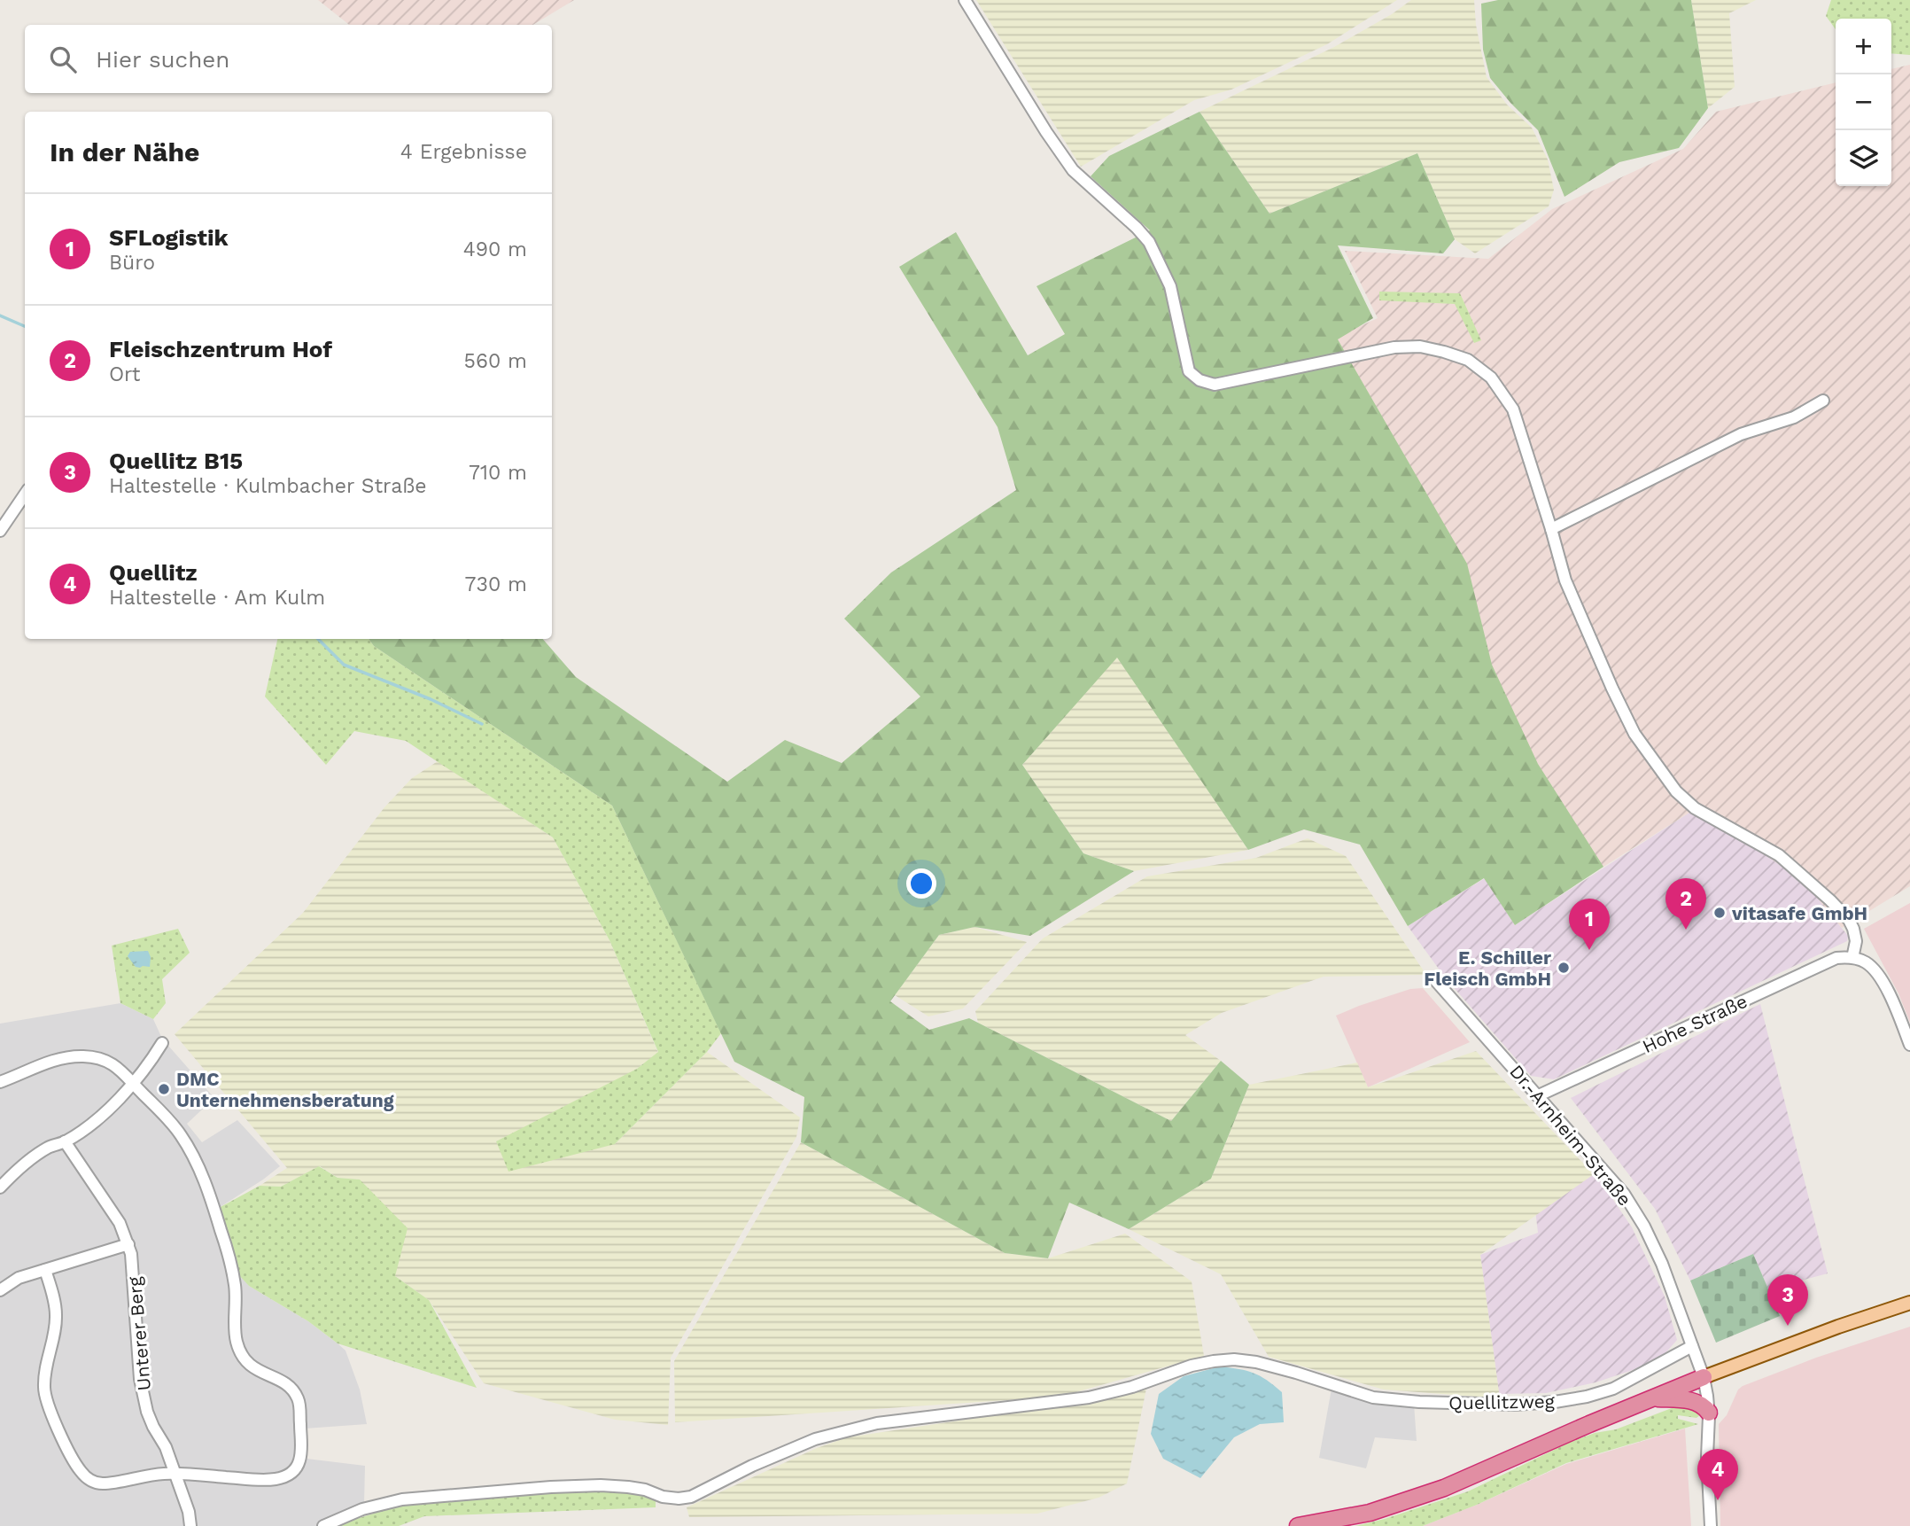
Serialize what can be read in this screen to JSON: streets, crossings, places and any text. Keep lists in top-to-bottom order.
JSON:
{
  "streets": {
    "street": [
      "Hohe Straße",
      "Dr.-Arnheim-Straße",
      "Unterer Berg",
      "Quellitzweg"
    ]
  },
  "crossings": [
    ["Hohe Straße", "Dr.-Arnheim-Straße"],
    ["Dr.-Arnheim-Straße", "Quellitzweg"]
  ],
  "places": ["vitasafe GmbH", "E. Schiller Fleisch GmbH", "DMC Unternehmensberatung"],
  "page": {
    "map_buttons": ["+", "−"],
    "search": "Hier suchen",
    "heading": ["In der Nähe", "4 Ergebnisse"],
    "list": [
      {
        "mark": "1",
        "name": "SFLogistik",
        "note": "Büro",
        "value": "490 m"
      },
      {
        "mark": "2",
        "name": "Fleischzentrum Hof",
        "note": "Ort",
        "value": "560 m"
      },
      {
        "mark": "3",
        "name": "Quellitz B15",
        "note": "Haltestelle · Kulmbacher Straße",
        "value": "710 m"
      },
      {
        "mark": "4",
        "name": "Quellitz",
        "note": "Haltestelle · Am Kulm",
        "value": "730 m"
      }
    ],
    "pins": [
      "2",
      "1",
      "3",
      "4"
    ]
  }
}
